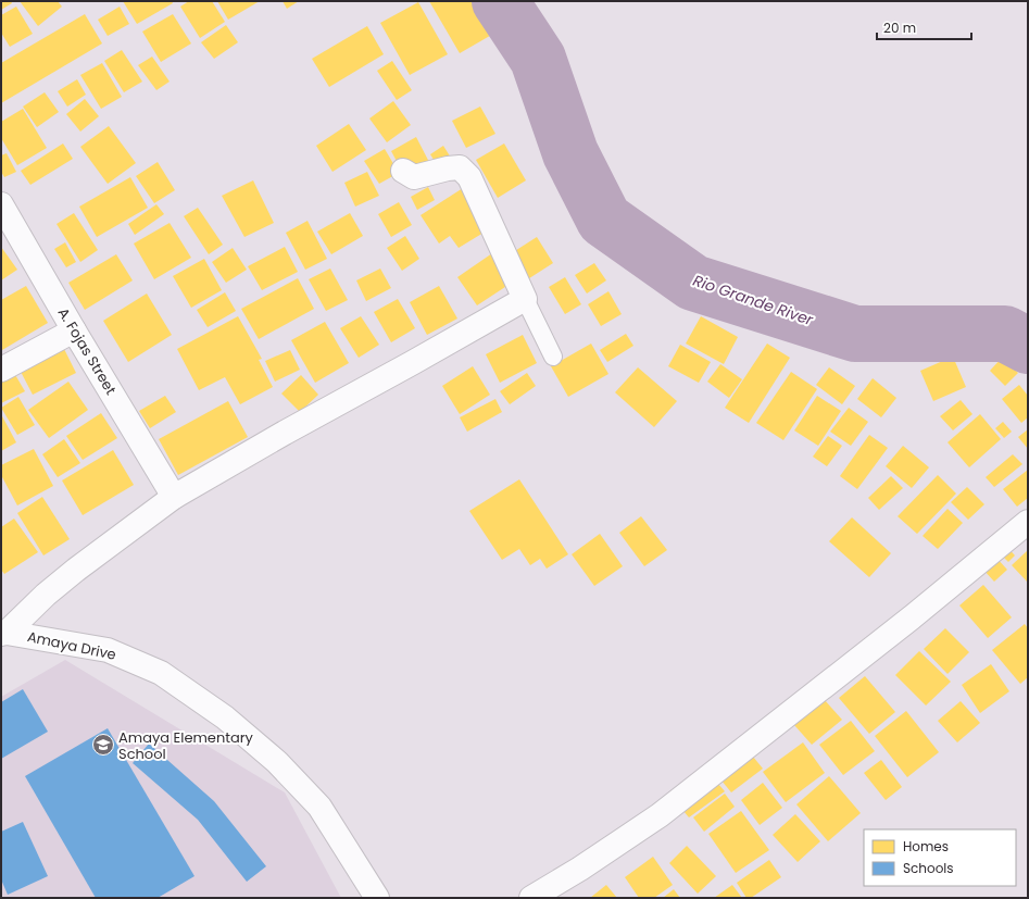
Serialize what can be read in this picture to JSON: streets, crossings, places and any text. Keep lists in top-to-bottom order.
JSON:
{
  "streets": {
    "street": ["A. Fojas Street", "Amaya Drive"]
  },
  "water": ["Rio Grande River"],
  "places": {
    "school or university": ["Amaya Elementary School"]
  },
  "legend": ["Homes", "Schools"],
  "scale_bar": "20 m"
}
